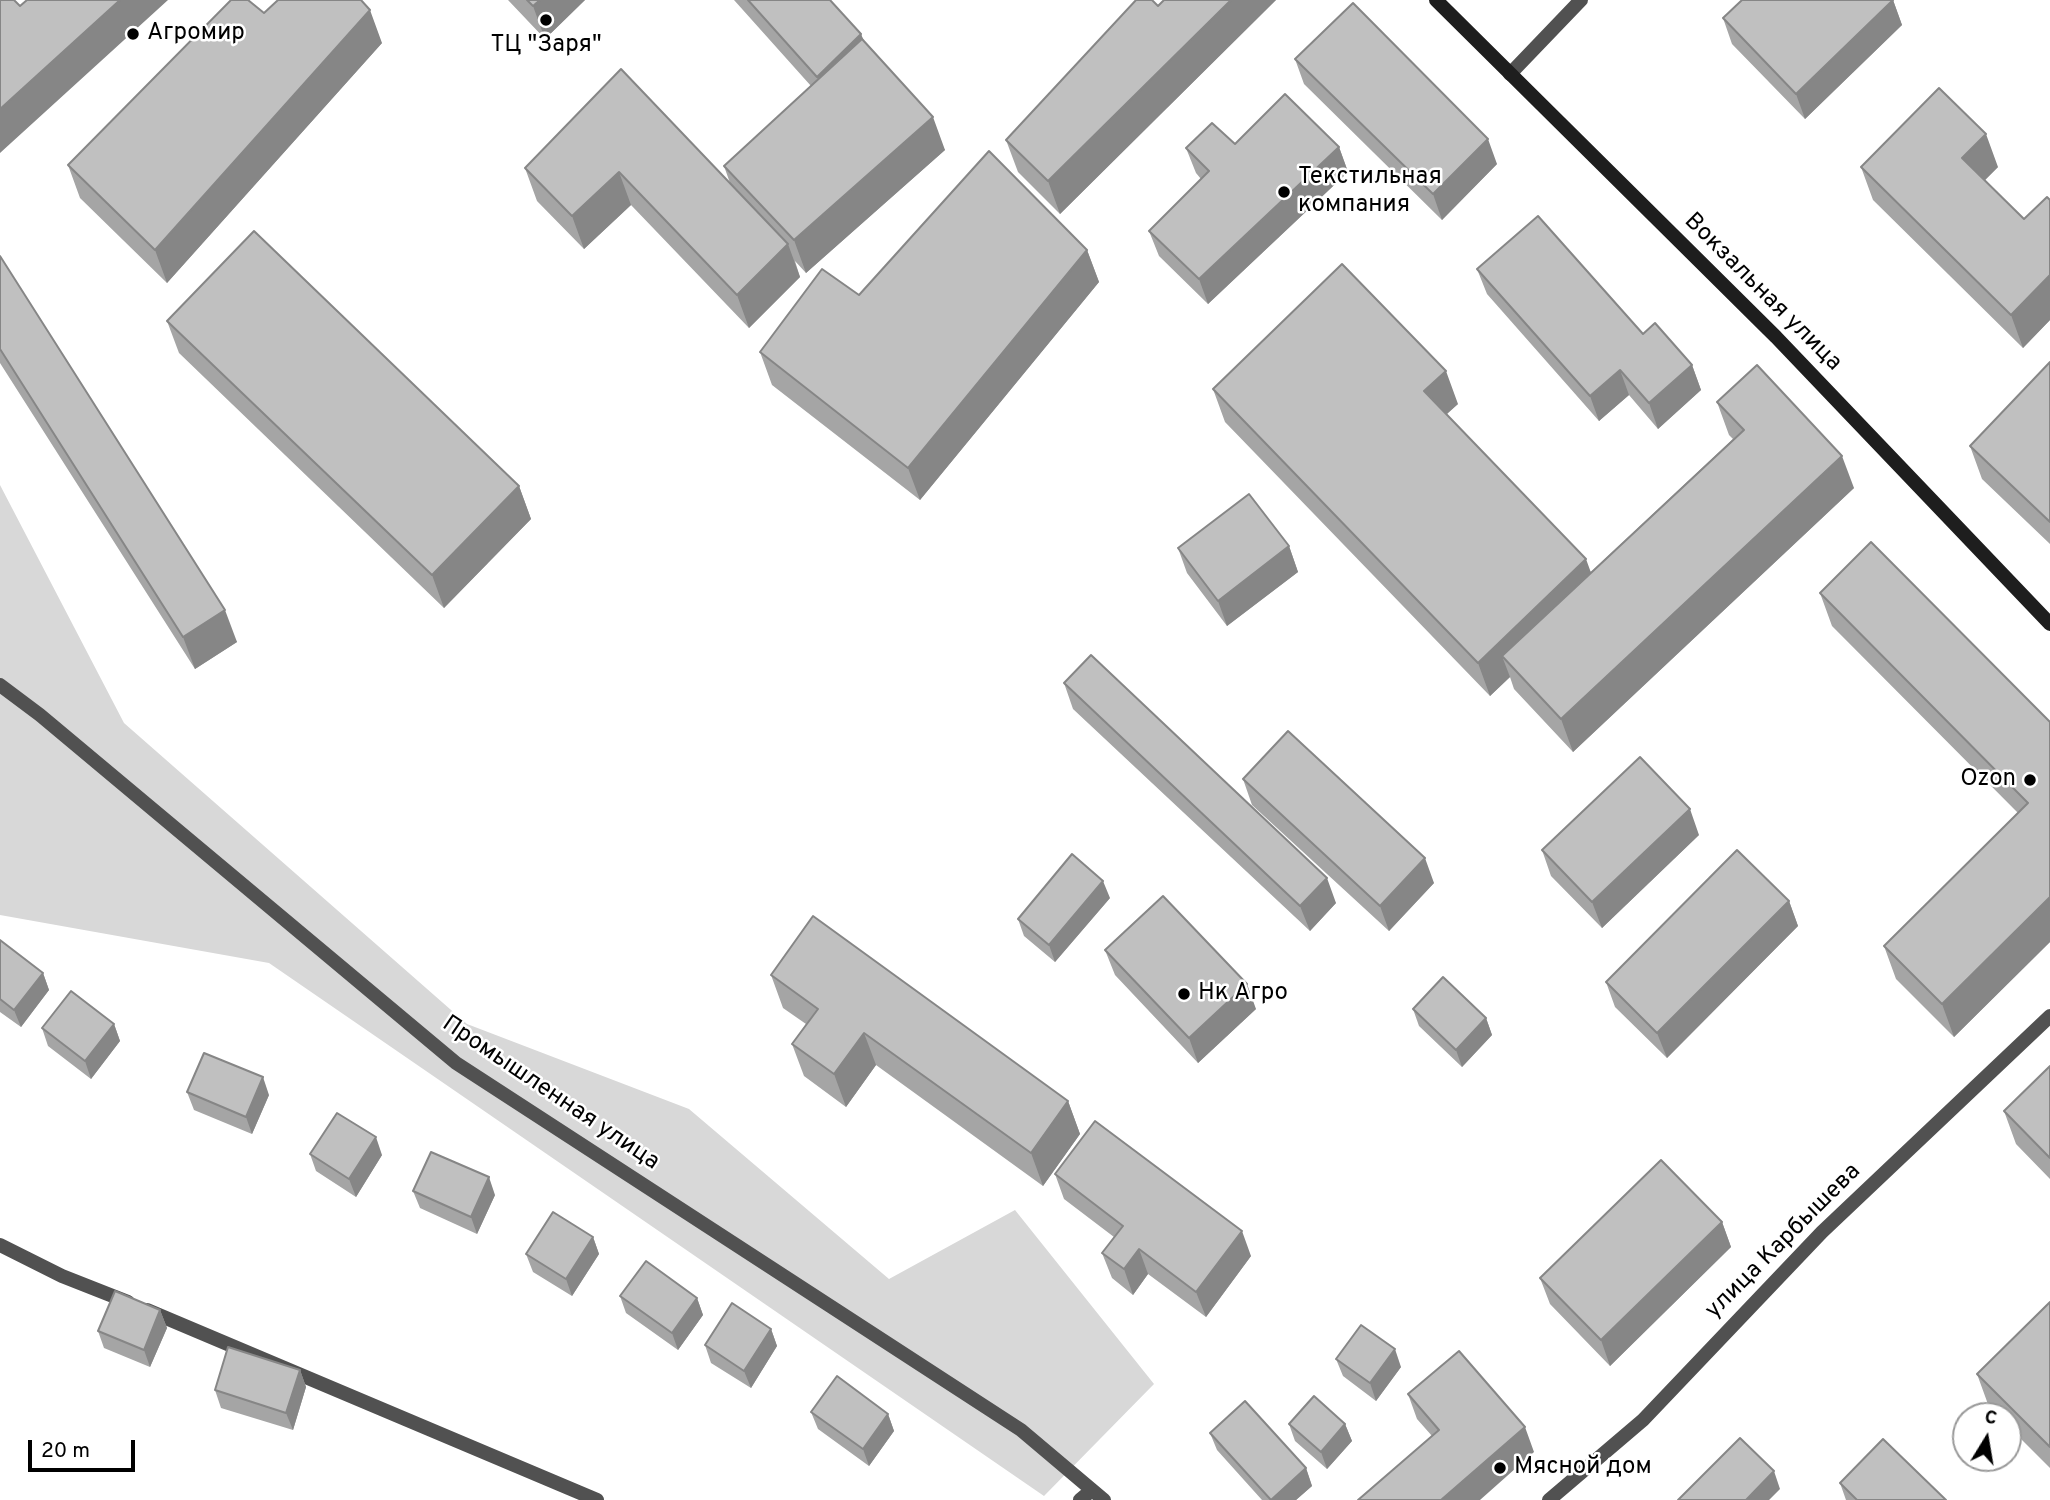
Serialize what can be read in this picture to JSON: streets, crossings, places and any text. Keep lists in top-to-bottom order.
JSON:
{
  "streets": {
    "main road": ["Вокзальная улица"],
    "street": ["Промышленная улица", "улица Карбышева"]
  },
  "places": [
    "ТЦ \"Заря\"",
    "Агромир",
    "Текстильная компания",
    "Ozon",
    "Нк Агро",
    "Мясной дом"
  ],
  "scale_bar": "20 m",
  "north": "top"
}
